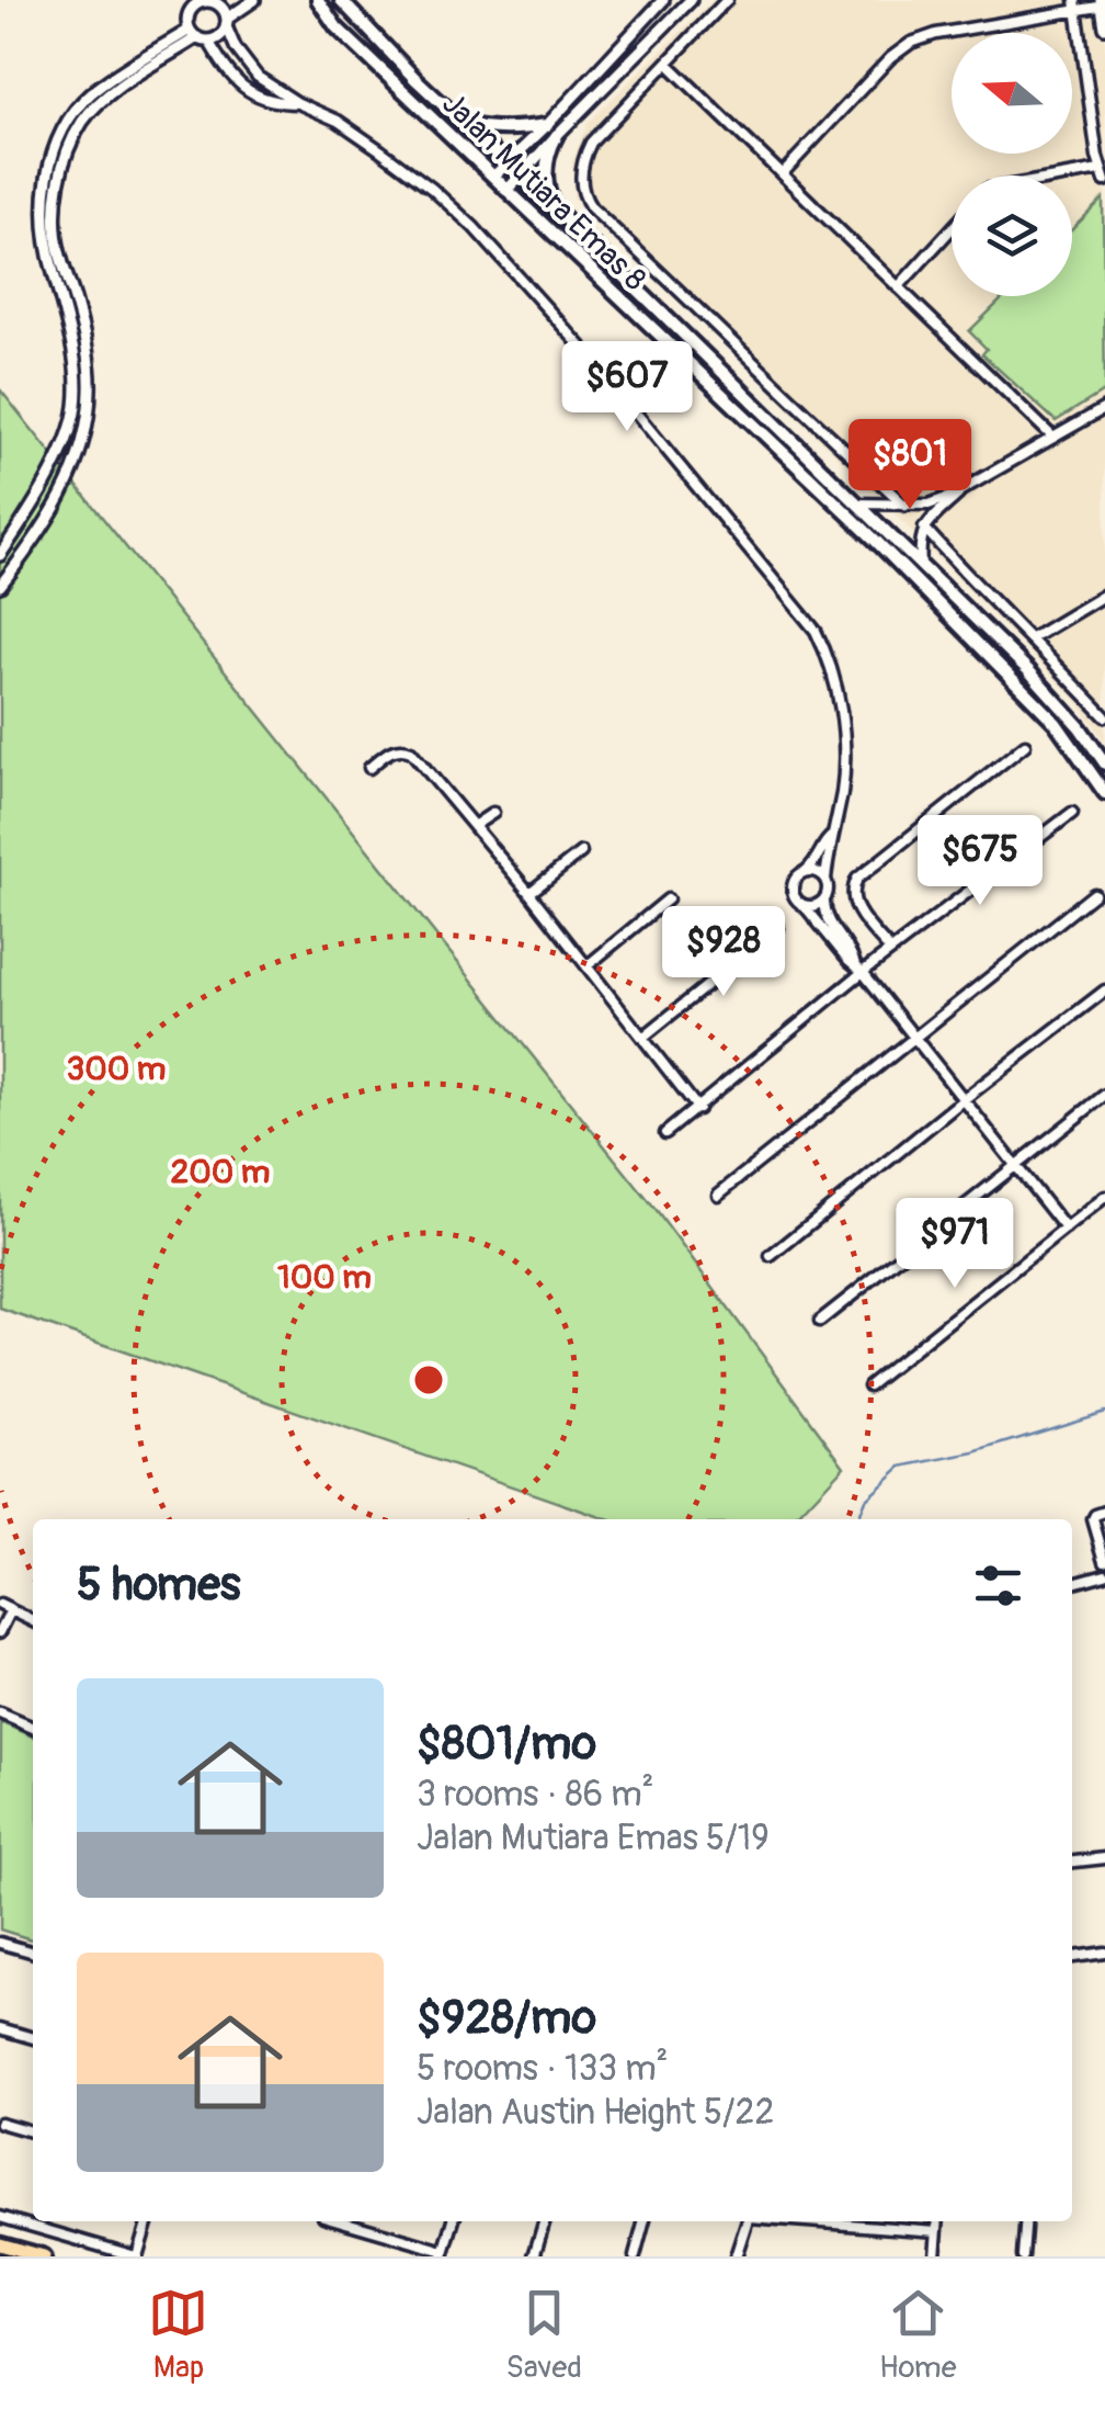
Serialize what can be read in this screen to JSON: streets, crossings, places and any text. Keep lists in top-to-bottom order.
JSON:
{
  "streets": {
    "main road": ["Jalan Mutiara Emas 8"]
  },
  "north": "left",
  "page": {
    "price": [
      "$607",
      "$801",
      "$675",
      "$928",
      "$971"
    ],
    "heading": "5 homes",
    "list": [
      {
        "name": "$801/mo",
        "note": "3 rooms · 86 m² · Jalan Mutiara Emas 5/19"
      },
      {
        "name": "$928/mo",
        "note": "5 rooms · 133 m² · Jalan Austin Height 5/22"
      }
    ],
    "tabs": ["Map", "Saved", "Home"]
  },
  "rings": ["300 m", "200 m", "100 m"]
}
